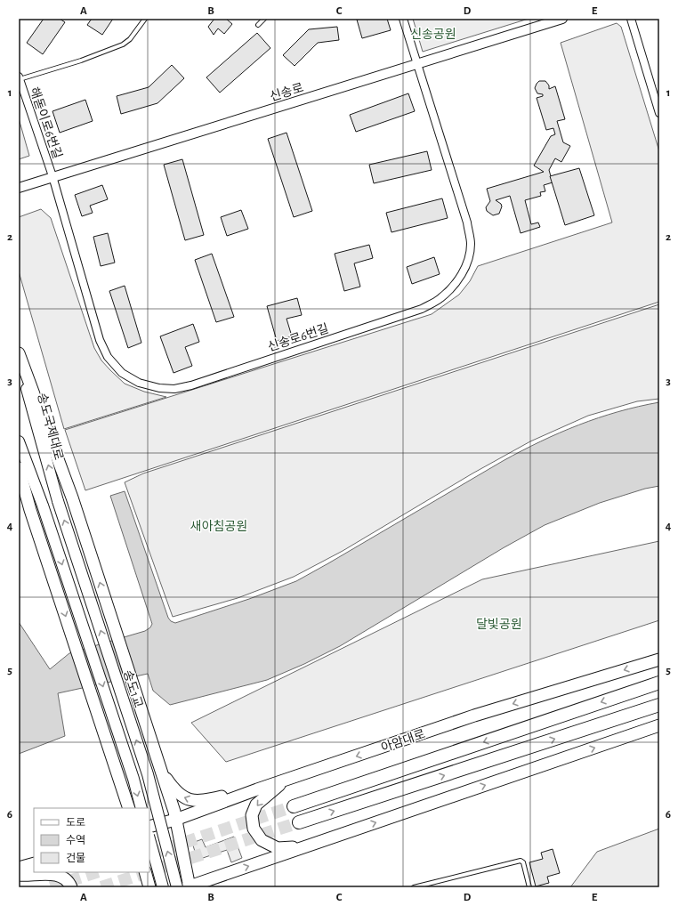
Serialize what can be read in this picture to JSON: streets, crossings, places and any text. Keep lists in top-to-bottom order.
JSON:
{
  "streets": {
    "main road": ["송도국제대로", "송도1교", "아암대로"],
    "street": ["신송로", "해돋이로6번길", "신송로6번길"]
  },
  "crossings": [
    ["신송로", "해돋이로6번길"],
    ["신송로", "신송로6번길"],
    ["해돋이로6번길", "신송로6번길"],
    ["송도국제대로", "송도1교"]
  ],
  "parks": ["신송공원", "새아침공원", "달빛공원"],
  "legend": ["도로", "수역", "건물"],
  "grid": {
    "columns": [
      "A",
      "B",
      "C",
      "D",
      "E"
    ],
    "rows": [
      "1",
      "2",
      "3",
      "4",
      "5",
      "6"
    ]
  }
}
